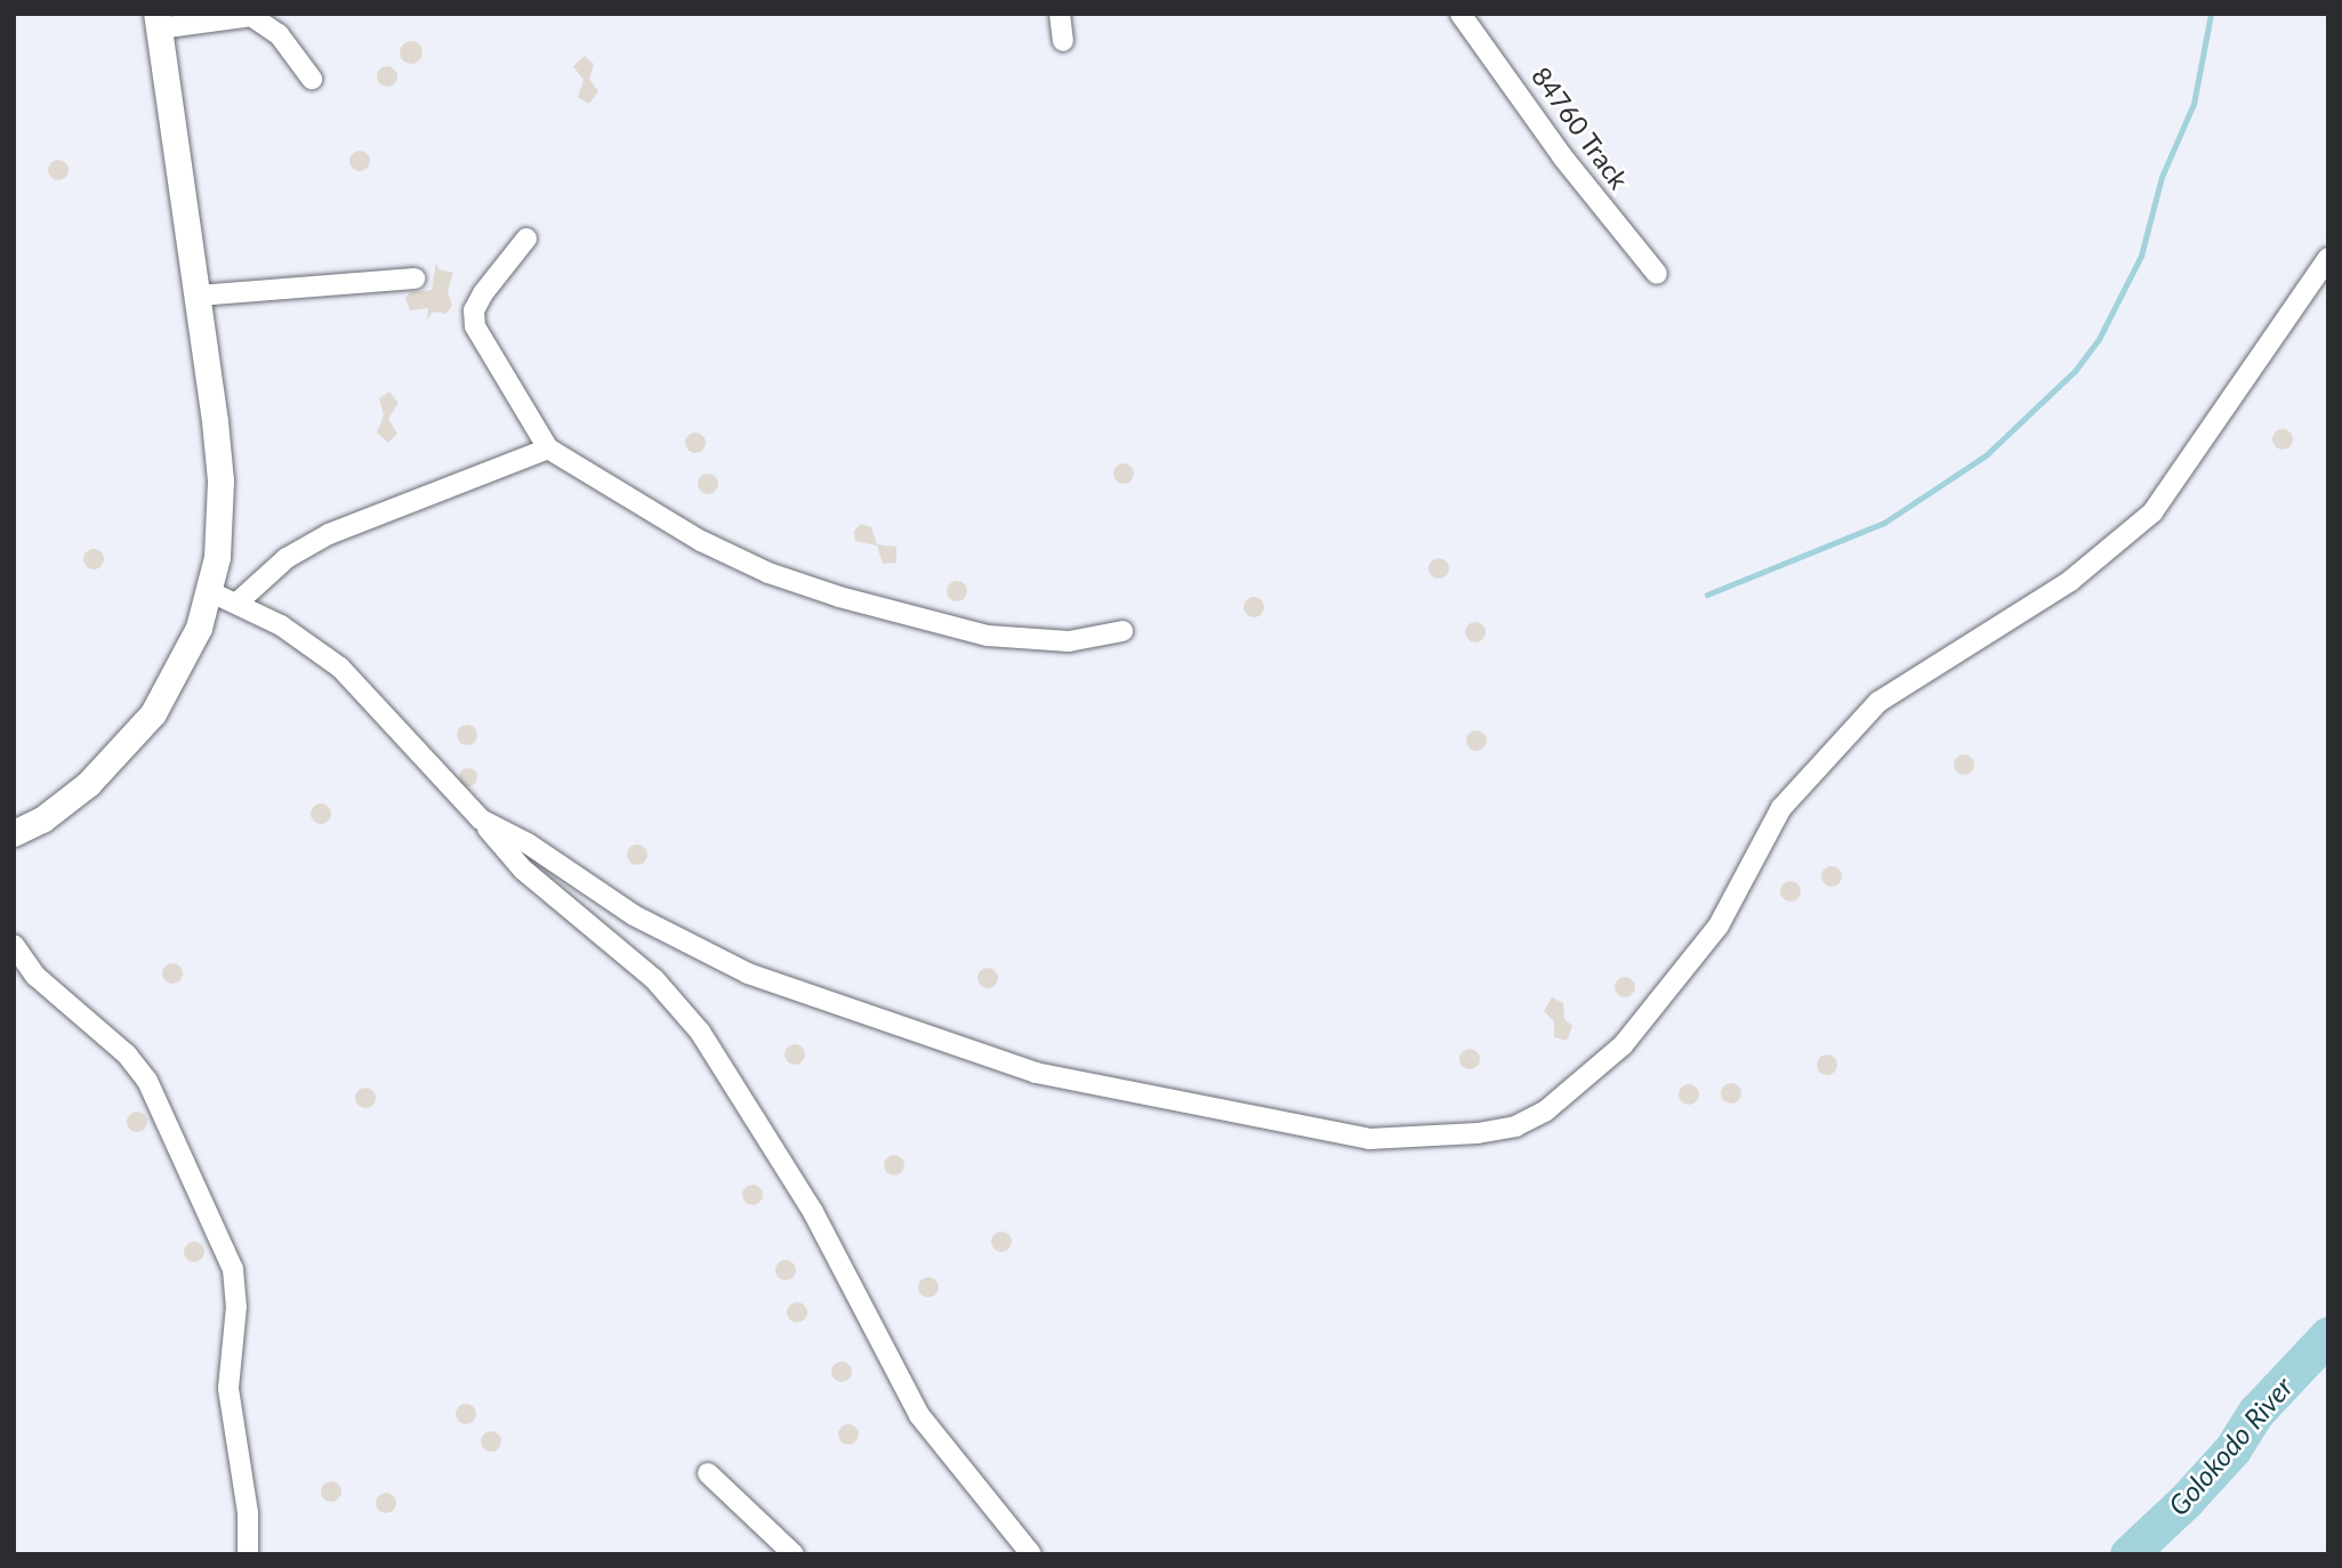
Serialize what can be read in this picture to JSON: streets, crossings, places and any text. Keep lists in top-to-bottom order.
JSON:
{
  "streets": {
    "street": ["84760 Track"]
  },
  "water": ["Golokodo River"]
}
